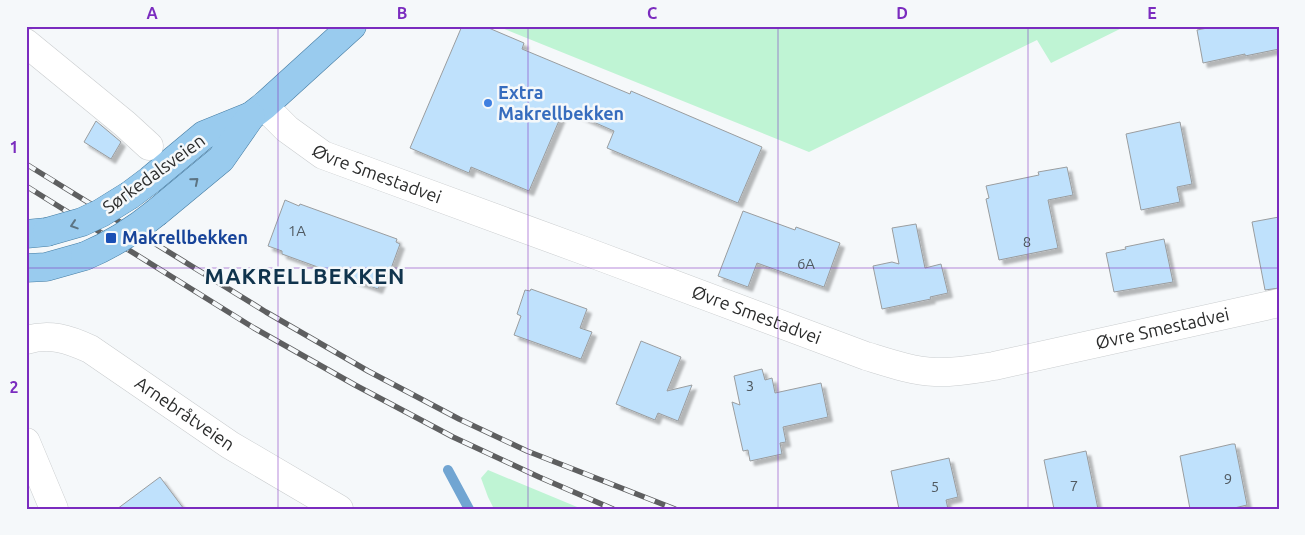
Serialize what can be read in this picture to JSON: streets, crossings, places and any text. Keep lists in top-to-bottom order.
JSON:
{
  "streets": {
    "main road": ["Sørkedalsveien"],
    "street": ["Øvre Smestadvei", "Arnebråtveien"]
  },
  "crossings": [
    ["Øvre Smestadvei", "Sørkedalsveien"]
  ],
  "districts": ["MAKRELLBEKKEN"],
  "places": {
    "other": ["Extra Makrellbekken"],
    "transit": ["Makrellbekken"]
  },
  "house_numbers": [
    "1A",
    "8",
    "6A",
    "3",
    "9",
    "7",
    "5"
  ],
  "grid": {
    "columns": [
      "A",
      "B",
      "C",
      "D",
      "E"
    ],
    "rows": ["1", "2"]
  }
}
